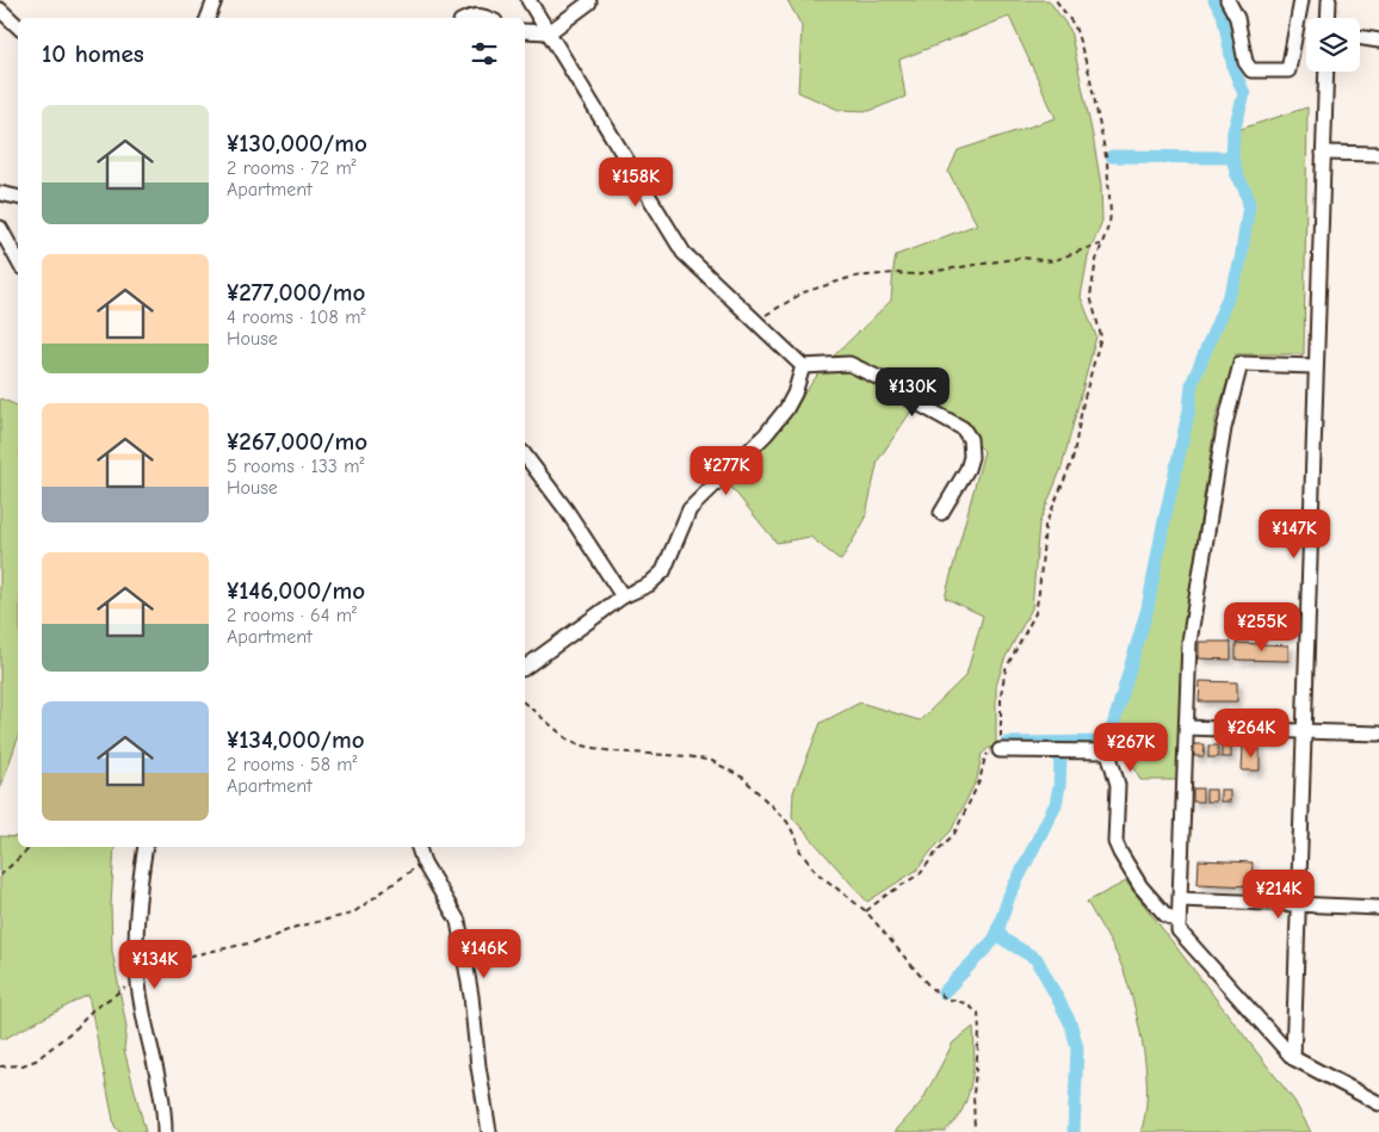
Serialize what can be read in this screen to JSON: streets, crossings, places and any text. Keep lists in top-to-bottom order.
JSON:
{
  "page": {
    "heading": "10 homes",
    "list": [
      {
        "name": "¥130,000/mo",
        "note": "2 rooms · 72 m² · Apartment"
      },
      {
        "name": "¥277,000/mo",
        "note": "4 rooms · 108 m² · House"
      },
      {
        "name": "¥267,000/mo",
        "note": "5 rooms · 133 m² · House"
      },
      {
        "name": "¥146,000/mo",
        "note": "2 rooms · 64 m² · Apartment"
      },
      {
        "name": "¥134,000/mo",
        "note": "2 rooms · 58 m² · Apartment"
      }
    ],
    "price": [
      "¥158K",
      "¥130K",
      "¥277K",
      "¥147K",
      "¥255K",
      "¥264K",
      "¥267K",
      "¥214K",
      "¥146K",
      "¥134K"
    ]
  }
}
